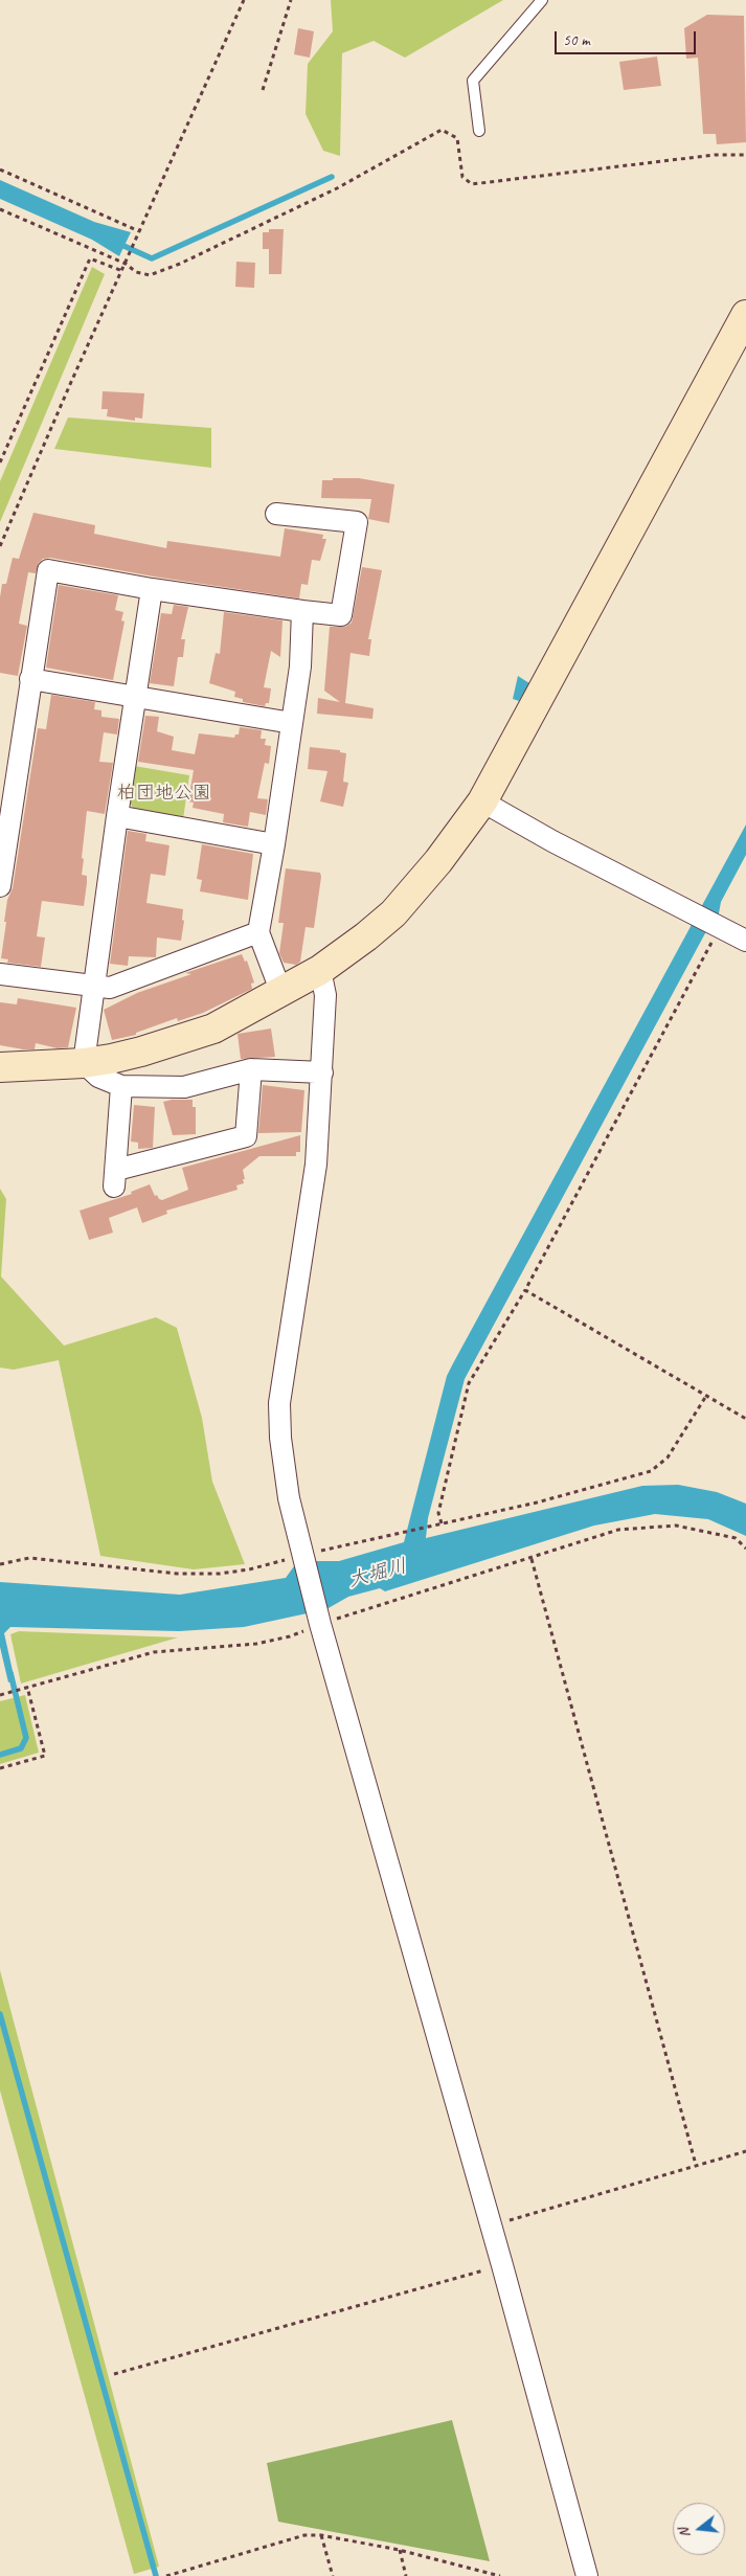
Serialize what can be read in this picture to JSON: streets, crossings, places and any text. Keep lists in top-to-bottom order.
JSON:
{
  "water": ["大堀川"],
  "parks": ["柏団地公園"],
  "scale_bar": "50 m",
  "north": "left"
}
